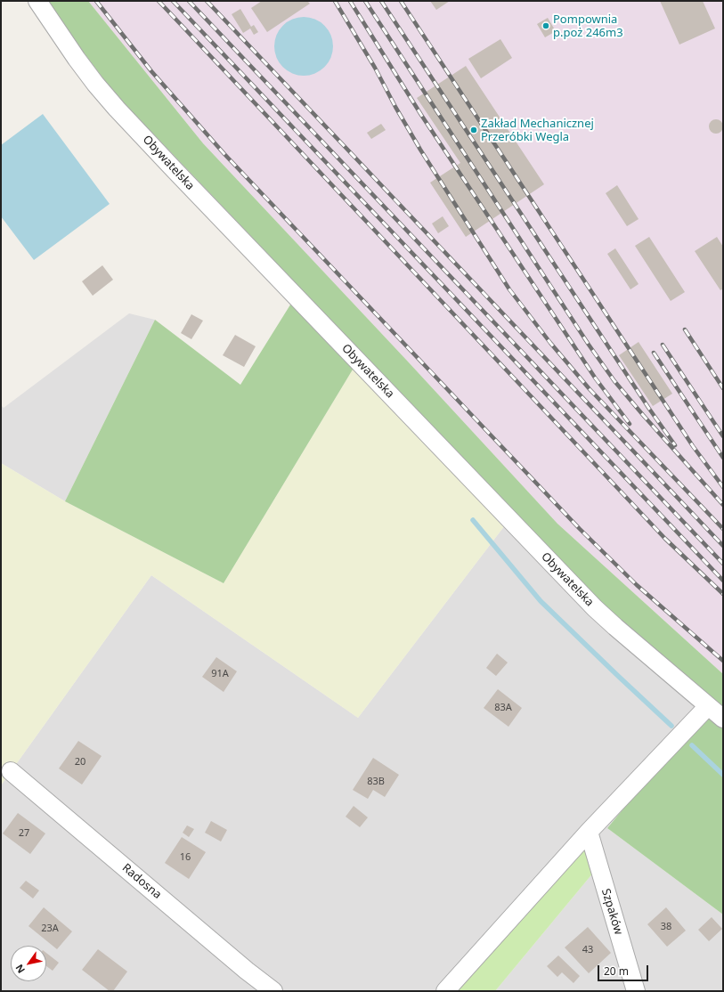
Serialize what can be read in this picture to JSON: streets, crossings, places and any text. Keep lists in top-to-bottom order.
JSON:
{
  "streets": {
    "street": ["Obywatelska", "Radosna", "Szpaków"]
  },
  "places": ["Pompownia p.poż 246m3", "Zakład Mechanicznej Przeróbki Wegla"],
  "house_numbers": [
    "91A",
    "83A",
    "20",
    "83B",
    "27",
    "16",
    "38",
    "23A",
    "43"
  ],
  "scale_bar": "20 m",
  "north": "bottom left"
}
